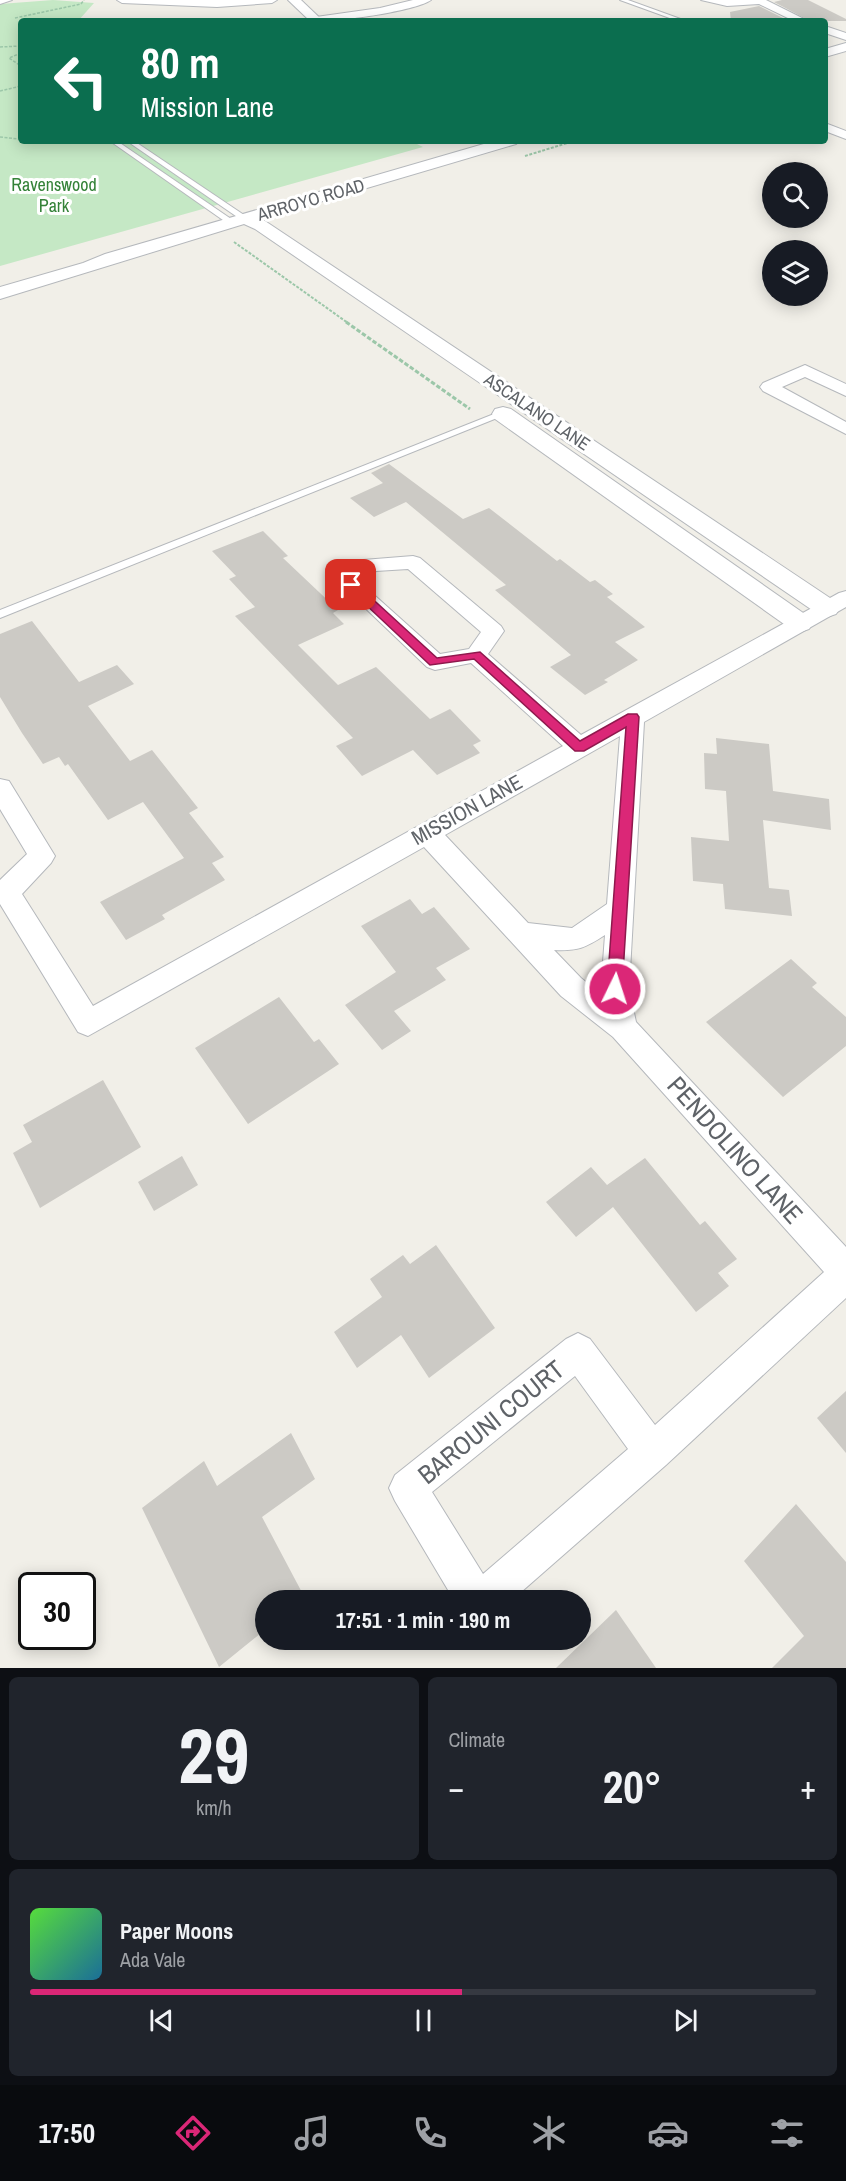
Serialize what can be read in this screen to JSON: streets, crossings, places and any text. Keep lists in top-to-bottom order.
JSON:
{
  "streets": {
    "street": [
      "ARROYO ROAD",
      "ASCALANO LANE",
      "MISSION LANE",
      "PENDOLINO LANE",
      "BAROUNI COURT"
    ]
  },
  "crossings": [
    ["ARROYO ROAD", "ASCALANO LANE"],
    ["ASCALANO LANE", "MISSION LANE"],
    ["MISSION LANE", "PENDOLINO LANE"]
  ],
  "parks": ["Ravenswood Park"],
  "page": {
    "turn": ["80 m", "Mission Lane"],
    "limit": "30",
    "trip": "17:51 · 1 min · 190 m",
    "tile": [
      ["29", "km/h"],
      "Climate"
    ],
    "heat": ["−", "20°", "+"],
    "song": ["Paper Moons", "Ada Vale"],
    "tabs": "17:50"
  }
}
